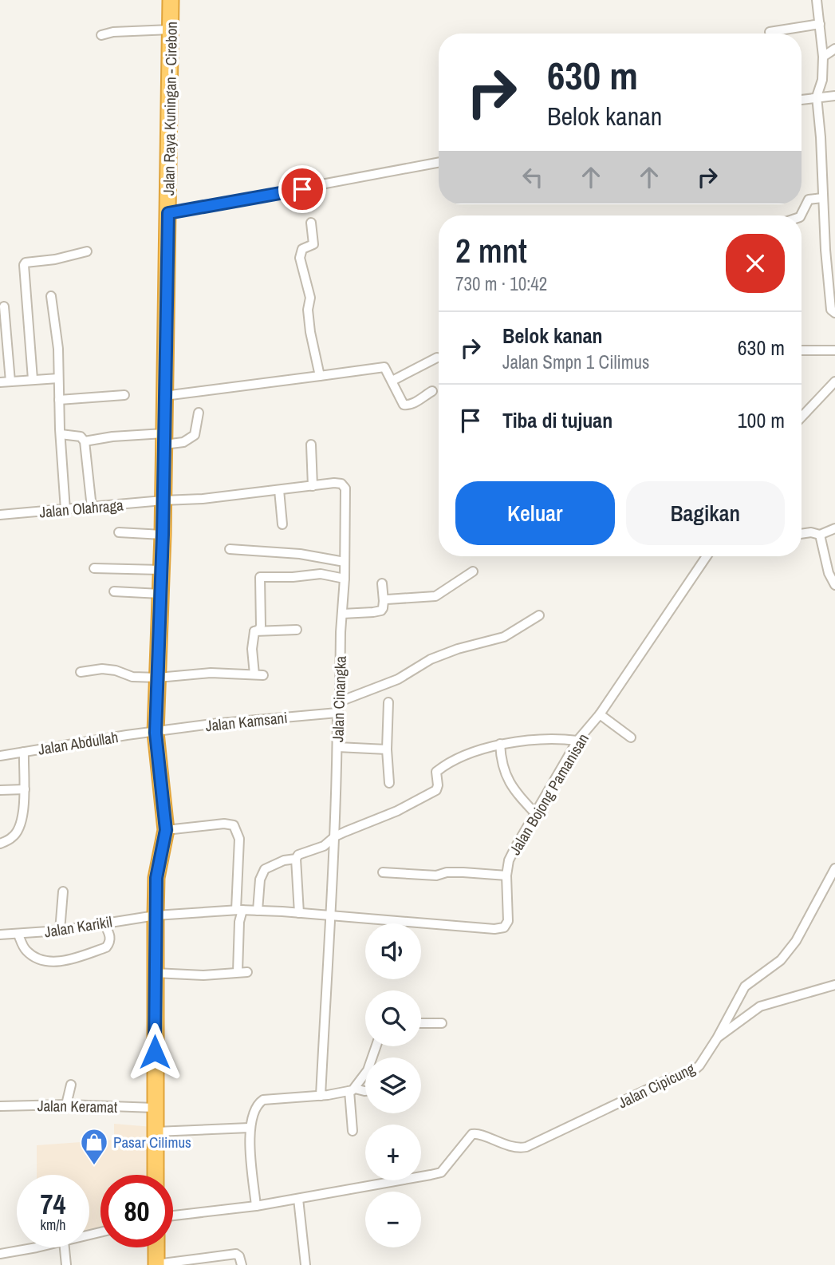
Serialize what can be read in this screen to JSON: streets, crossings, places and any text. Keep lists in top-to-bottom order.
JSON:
{
  "streets": {
    "highway": ["Jalan Raya Kuningan - Cirebon"],
    "street": [
      "Jalan Olahraga",
      "Jalan Cinangka",
      "Jalan Kamsani",
      "Jalan Abdullah",
      "Jalan Bojong Pamanisan",
      "Jalan Karikil",
      "Jalan Cipicung",
      "Jalan Keramat"
    ]
  },
  "crossings": [
    ["Jalan Raya Kuningan - Cirebon", "Jalan Olahraga"],
    ["Jalan Raya Kuningan - Cirebon", "Jalan Cinangka"],
    ["Jalan Raya Kuningan - Cirebon", "Jalan Kamsani"],
    ["Jalan Raya Kuningan - Cirebon", "Jalan Abdullah"],
    ["Jalan Raya Kuningan - Cirebon", "Jalan Bojong Pamanisan"],
    ["Jalan Raya Kuningan - Cirebon", "Jalan Karikil"],
    ["Jalan Raya Kuningan - Cirebon", "Jalan Keramat"],
    ["Jalan Olahraga", "Jalan Cinangka"],
    ["Jalan Cinangka", "Jalan Kamsani"],
    ["Jalan Cinangka", "Jalan Bojong Pamanisan"],
    ["Jalan Kamsani", "Jalan Abdullah"],
    ["Jalan Bojong Pamanisan", "Jalan Karikil"]
  ],
  "places": {
    "shop": ["Pasar Cilimus"]
  },
  "page": {
    "turn": ["630 m", "Belok kanan"],
    "heading": ["2 mnt", "730 m · 10:42"],
    "list": [
      {
        "name": "Belok kanan",
        "note": "Jalan Smpn 1 Cilimus",
        "value": "630 m"
      },
      {
        "name": "Tiba di tujuan",
        "value": "100 m"
      }
    ],
    "buttons": ["Keluar", "Bagikan"],
    "map_buttons": ["+", "−"],
    "speed": "74 km/h",
    "limit": "80"
  }
}
